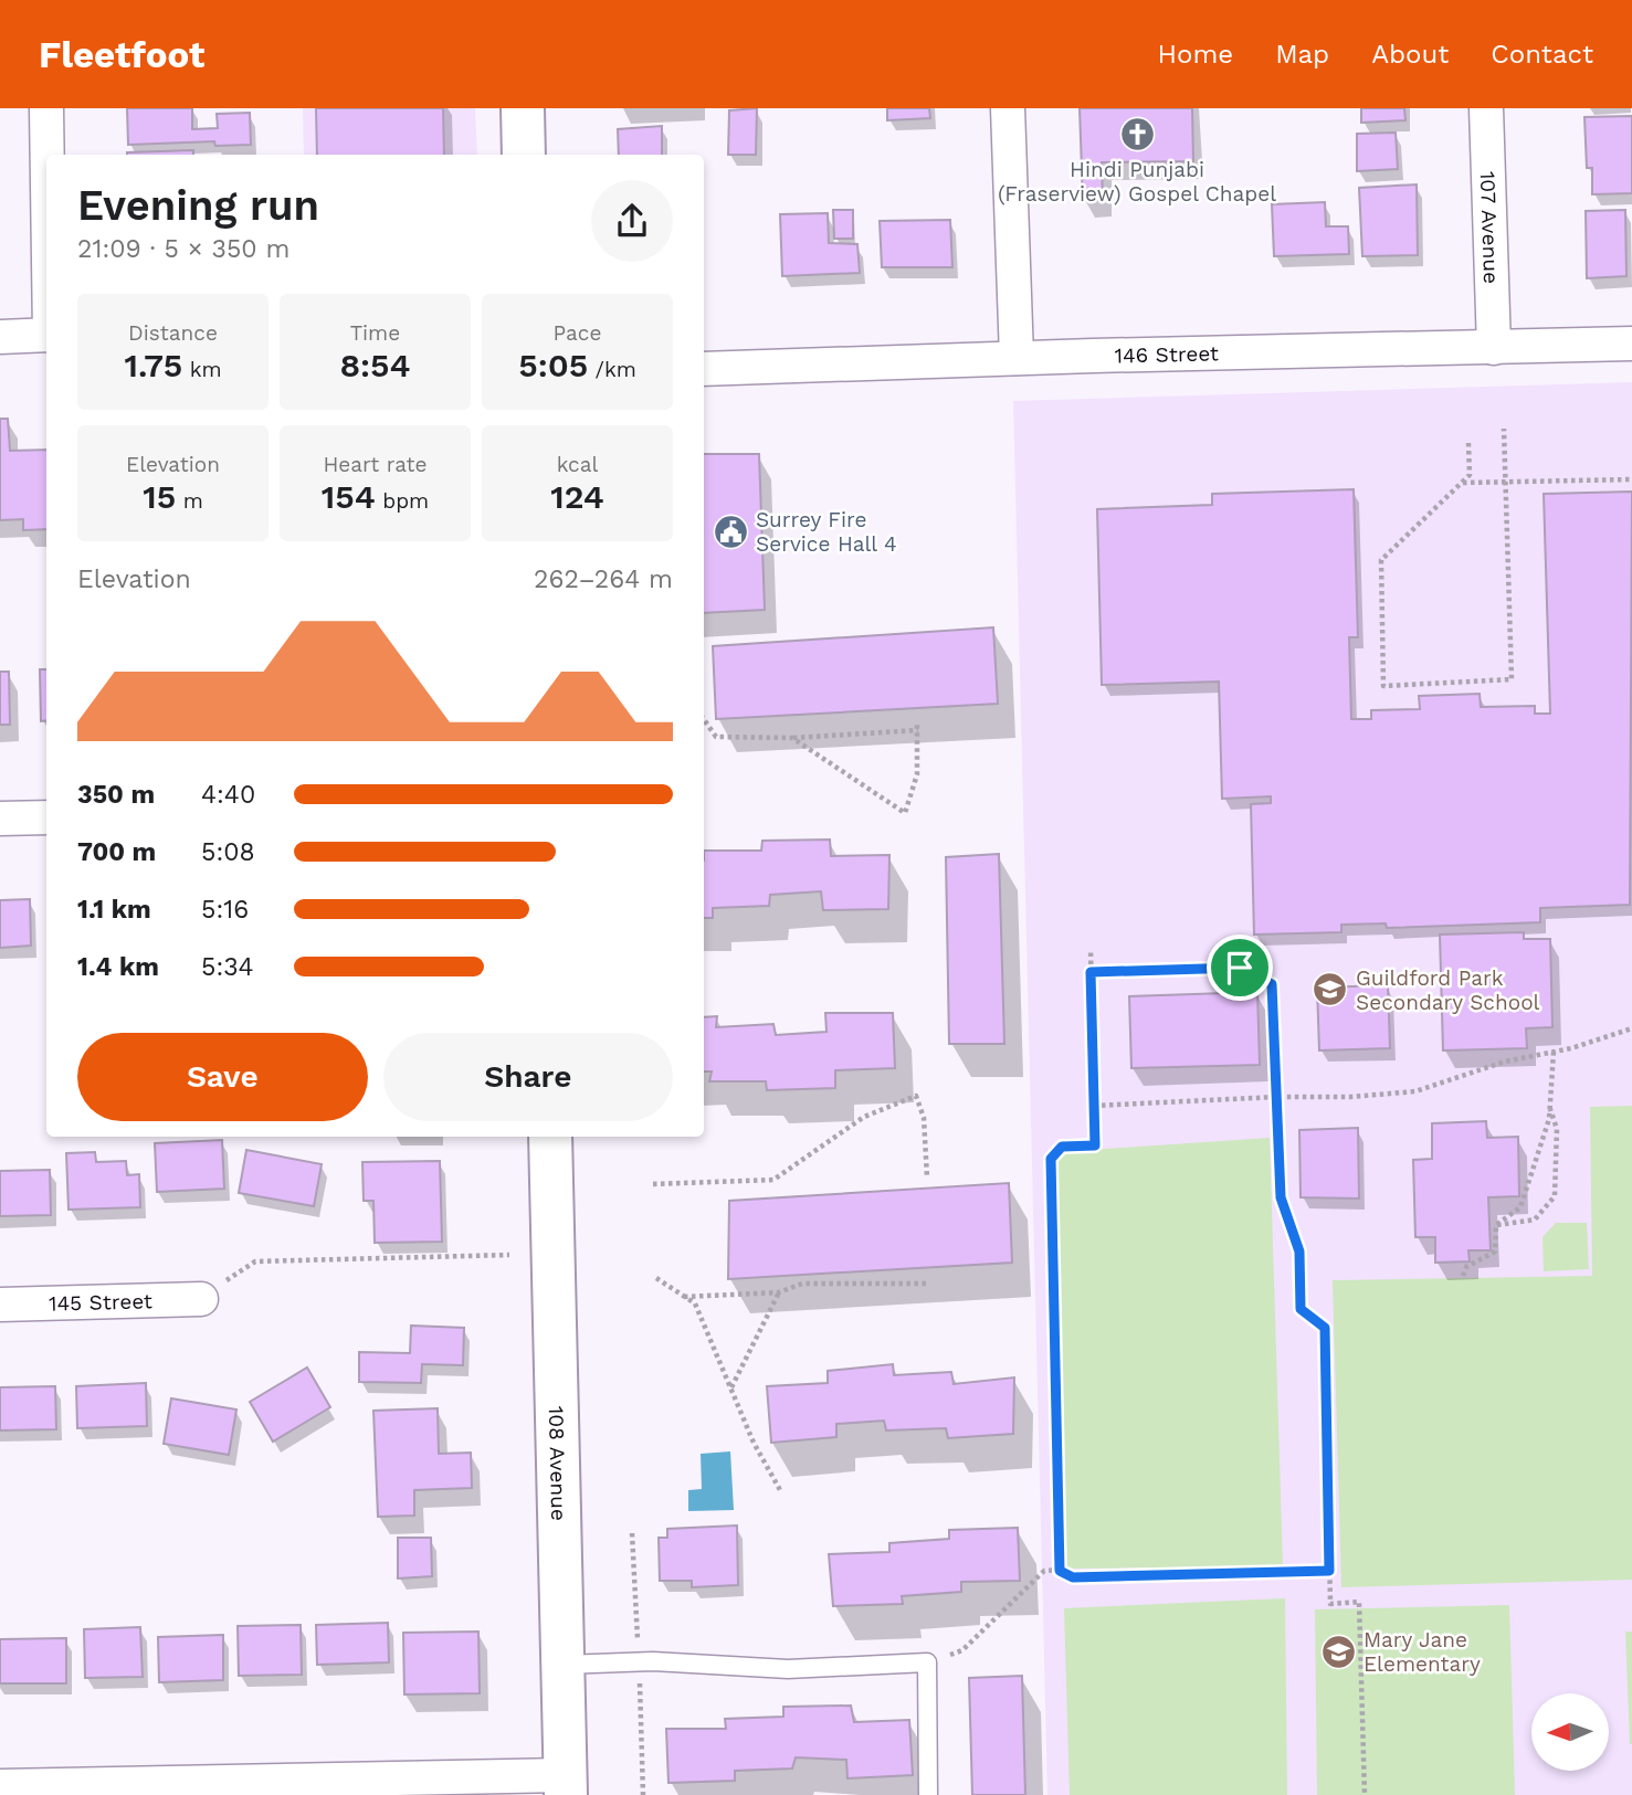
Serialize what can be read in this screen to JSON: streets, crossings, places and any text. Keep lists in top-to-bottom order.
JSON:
{
  "streets": {
    "main road": ["108 Avenue"],
    "street": ["107 Avenue", "146 Street", "145 Street"]
  },
  "crossings": [
    ["107 Avenue", "146 Street"]
  ],
  "places": {
    "church": ["Hindi Punjabi (Fraserview) Gospel Chapel"],
    "public building": ["Surrey Fire Service Hall 4"],
    "school or university": ["Guildford Park Secondary School", "Mary Jane Elementary"]
  },
  "north": "left",
  "page": {
    "header": "Fleetfoot",
    "nav": [
      "Home",
      "Map",
      "About",
      "Contact"
    ],
    "heading": ["Evening run", "21:09 · 5 × 350 m"],
    "stats": [
      ["Distance", "1.75 km"],
      ["Time", "8:54"],
      ["Pace", "5:05 /km"],
      ["Elevation", "15 m"],
      ["Heart rate", "154 bpm"],
      ["kcal", "124"]
    ],
    "chart": ["Elevation", "262–264 m"],
    "list": [
      {
        "name": "350 m",
        "note": "4:40"
      },
      {
        "name": "700 m",
        "note": "5:08"
      },
      {
        "name": "1.1 km",
        "note": "5:16"
      },
      {
        "name": "1.4 km",
        "note": "5:34"
      }
    ],
    "buttons": ["Save", "Share"]
  }
}
